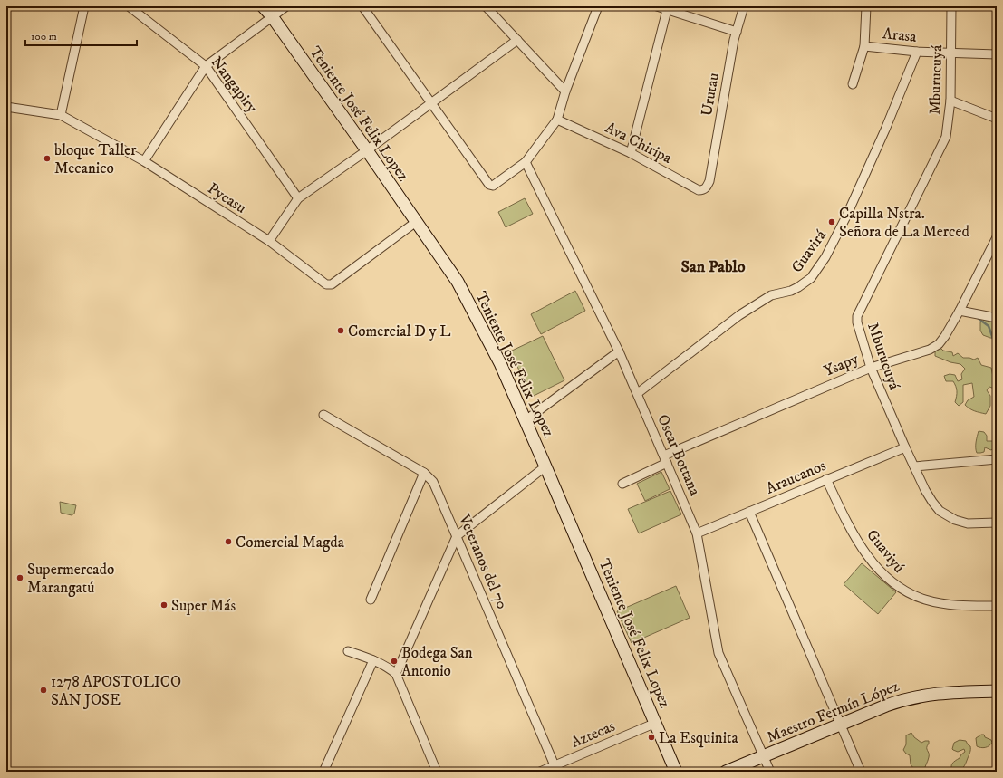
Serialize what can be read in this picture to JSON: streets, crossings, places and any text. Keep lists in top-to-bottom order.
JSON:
{
  "streets": {
    "main road": ["Teniente José Felix Lopez", "Maestro Fermín López"],
    "street": [
      "Arasa",
      "Mburucuyá",
      "Nangapiry",
      "Urutau",
      "Ava Chiripa",
      "Pycasu",
      "Guavirá",
      "Ysapy",
      "Oscar Bottana",
      "Araucanos",
      "Guaviyú",
      "Veteranos del 70",
      "Aztecas"
    ]
  },
  "crossings": [
    ["Arasa", "Mburucuyá"],
    ["Arasa", "Guavirá"],
    ["Mburucuyá", "Ysapy"],
    ["Mburucuyá", "Araucanos"],
    ["Urutau", "Ava Chiripa"],
    ["Teniente José Felix Lopez", "Pycasu"],
    ["Teniente José Felix Lopez", "Aztecas"],
    ["Guavirá", "Oscar Bottana"],
    ["Ysapy", "Oscar Bottana"],
    ["Oscar Bottana", "Araucanos"],
    ["Oscar Bottana", "Maestro Fermín López"],
    ["Araucanos", "Guaviyú"],
    ["Veteranos del 70", "Aztecas"]
  ],
  "districts": ["San Pablo"],
  "places": [
    "bloque Taller Mecanico",
    "Capilla Nstra. Señora de La Merced",
    "Comercial D y L",
    "Comercial Magda",
    "Supermercado Marangatú",
    "Super Más",
    "Bodega San Antonio",
    "1278 APOSTOLICO SAN JOSE",
    "La Esquinita"
  ],
  "scale_bar": "100 m"
}
